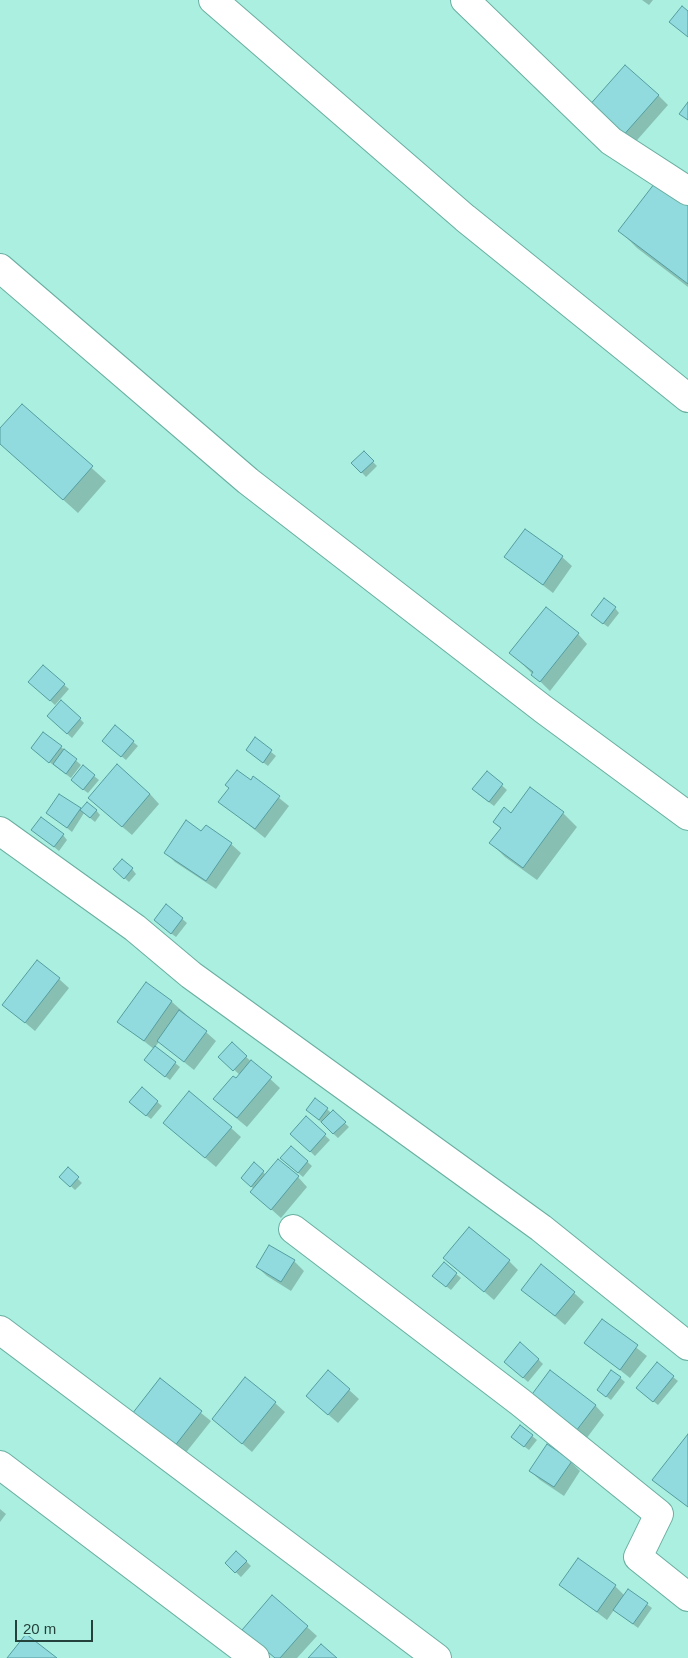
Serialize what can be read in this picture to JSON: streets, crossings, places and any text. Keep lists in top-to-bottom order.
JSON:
{
  "scale_bar": "20 m"
}
